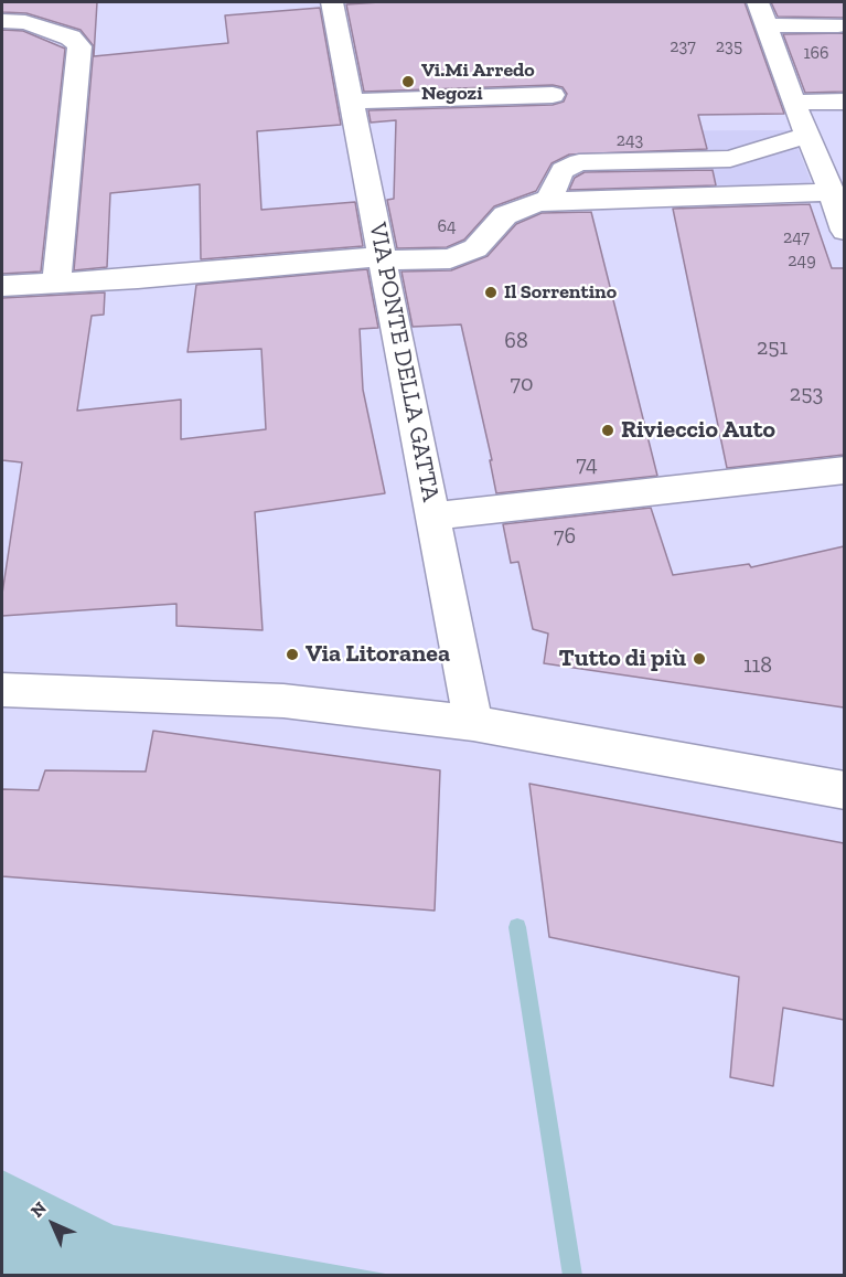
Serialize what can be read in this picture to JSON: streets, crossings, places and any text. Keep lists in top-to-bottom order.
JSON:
{
  "streets": {
    "street": ["VIA PONTE DELLA GATTA"]
  },
  "places": [
    "Vi.Mi Arredo Negozi",
    "Il Sorrentino",
    "Rivieccio Auto",
    "Via Litoranea",
    "Tutto di più"
  ],
  "house_numbers": [
    "237",
    "235",
    "166",
    "243",
    "64",
    "247",
    "249",
    "68",
    "251",
    "70",
    "253",
    "74",
    "76",
    "118"
  ],
  "north": "top left"
}
